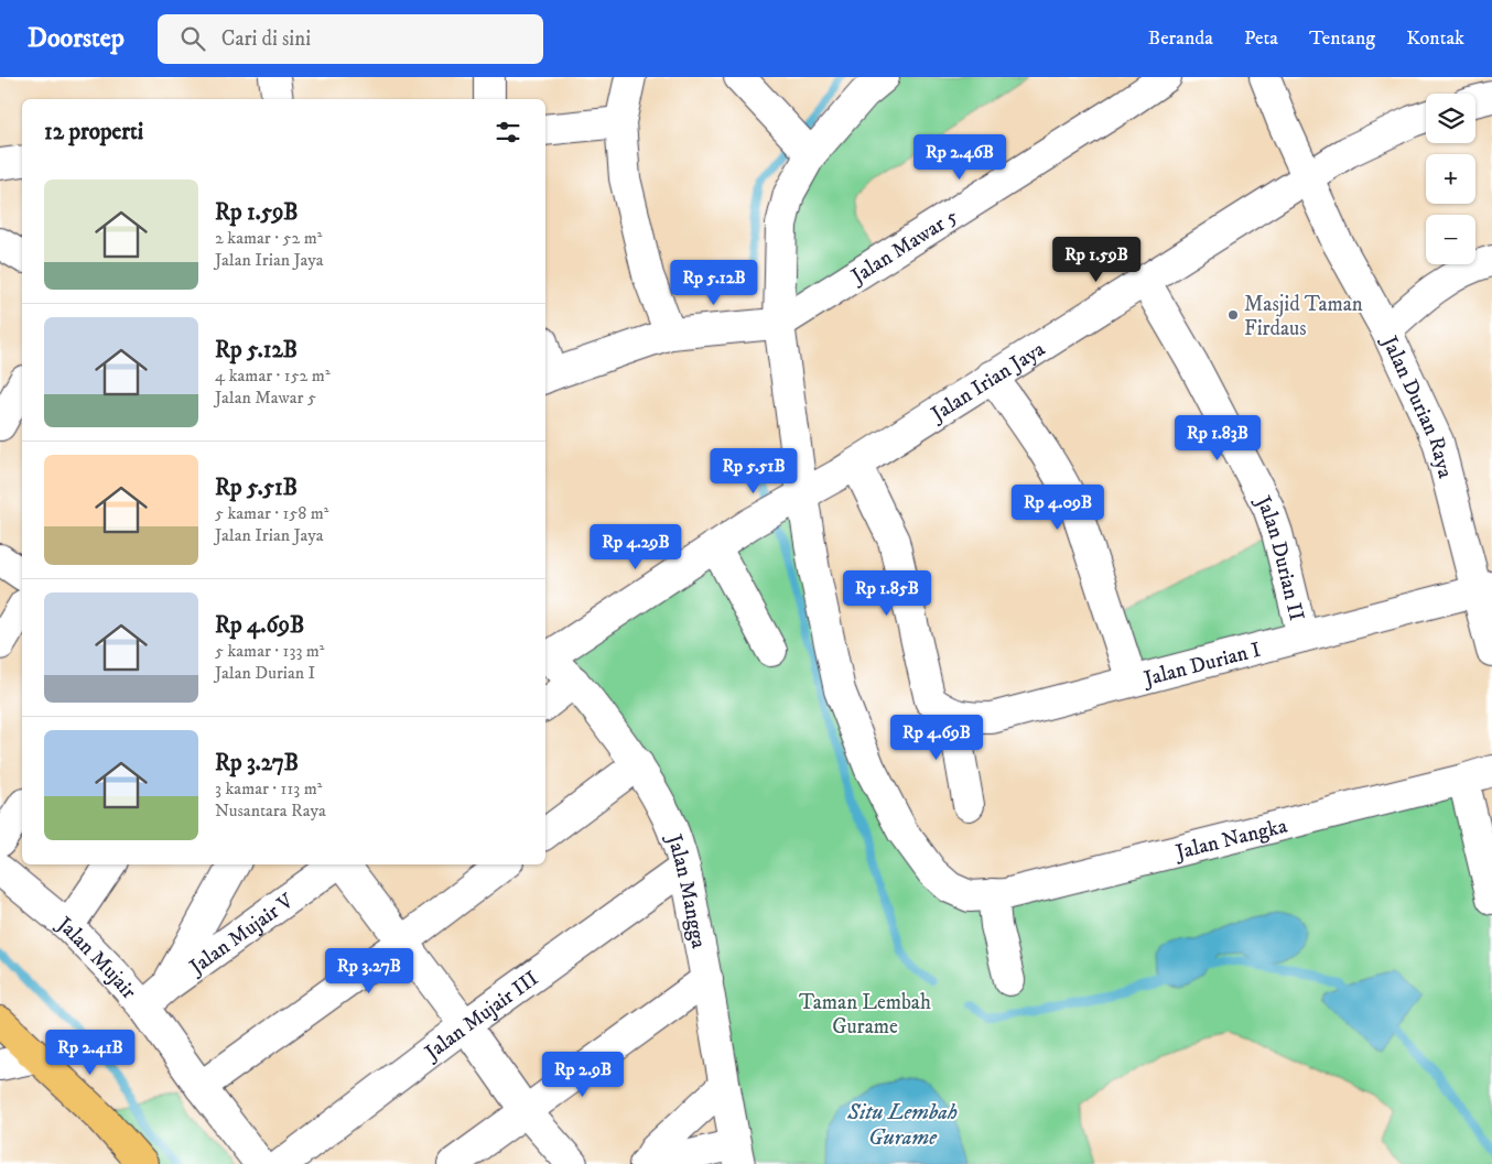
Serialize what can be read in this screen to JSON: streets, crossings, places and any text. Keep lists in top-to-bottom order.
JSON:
{
  "streets": {
    "street": [
      "Jalan Mawar 5",
      "Jalan Irian Jaya",
      "Jalan Durian Raya",
      "Jalan Durian II",
      "Jalan Durian I",
      "Jalan Nangka",
      "Jalan Mangga",
      "Jalan Mujair V",
      "Jalan Mujair",
      "Jalan Mujair III"
    ]
  },
  "crossings": [
    ["Jalan Irian Jaya", "Jalan Durian Raya"],
    ["Jalan Irian Jaya", "Jalan Durian II"],
    ["Jalan Irian Jaya", "Jalan Durian I"],
    ["Jalan Irian Jaya", "Jalan Mangga"],
    ["Jalan Durian Raya", "Jalan Durian I"],
    ["Jalan Durian II", "Jalan Durian I"],
    ["Jalan Mangga", "Jalan Mujair III"],
    ["Jalan Mujair V", "Jalan Mujair"]
  ],
  "water": ["Situ Lembah Gurame"],
  "parks": ["Taman Lembah Gurame"],
  "places": ["Masjid Taman Firdaus"],
  "page": {
    "header": "Doorstep",
    "search": "Cari di sini",
    "nav": [
      "Beranda",
      "Peta",
      "Tentang",
      "Kontak"
    ],
    "map_buttons": ["+", "−"],
    "heading": "12 properti",
    "price": [
      "Rp 2.46B",
      "Rp 1.59B",
      "Rp 5.12B",
      "Rp 1.83B",
      "Rp 5.51B",
      "Rp 4.09B",
      "Rp 4.29B",
      "Rp 1.85B",
      "Rp 4.69B",
      "Rp 3.27B",
      "Rp 2.41B",
      "Rp 2.9B"
    ],
    "list": [
      {
        "name": "Rp 1.59B",
        "note": "2 kamar · 52 m² · Jalan Irian Jaya"
      },
      {
        "name": "Rp 5.12B",
        "note": "4 kamar · 152 m² · Jalan Mawar 5"
      },
      {
        "name": "Rp 5.51B",
        "note": "5 kamar · 158 m² · Jalan Irian Jaya"
      },
      {
        "name": "Rp 4.69B",
        "note": "5 kamar · 133 m² · Jalan Durian I"
      },
      {
        "name": "Rp 3.27B",
        "note": "3 kamar · 113 m² · Nusantara Raya"
      }
    ]
  }
}
